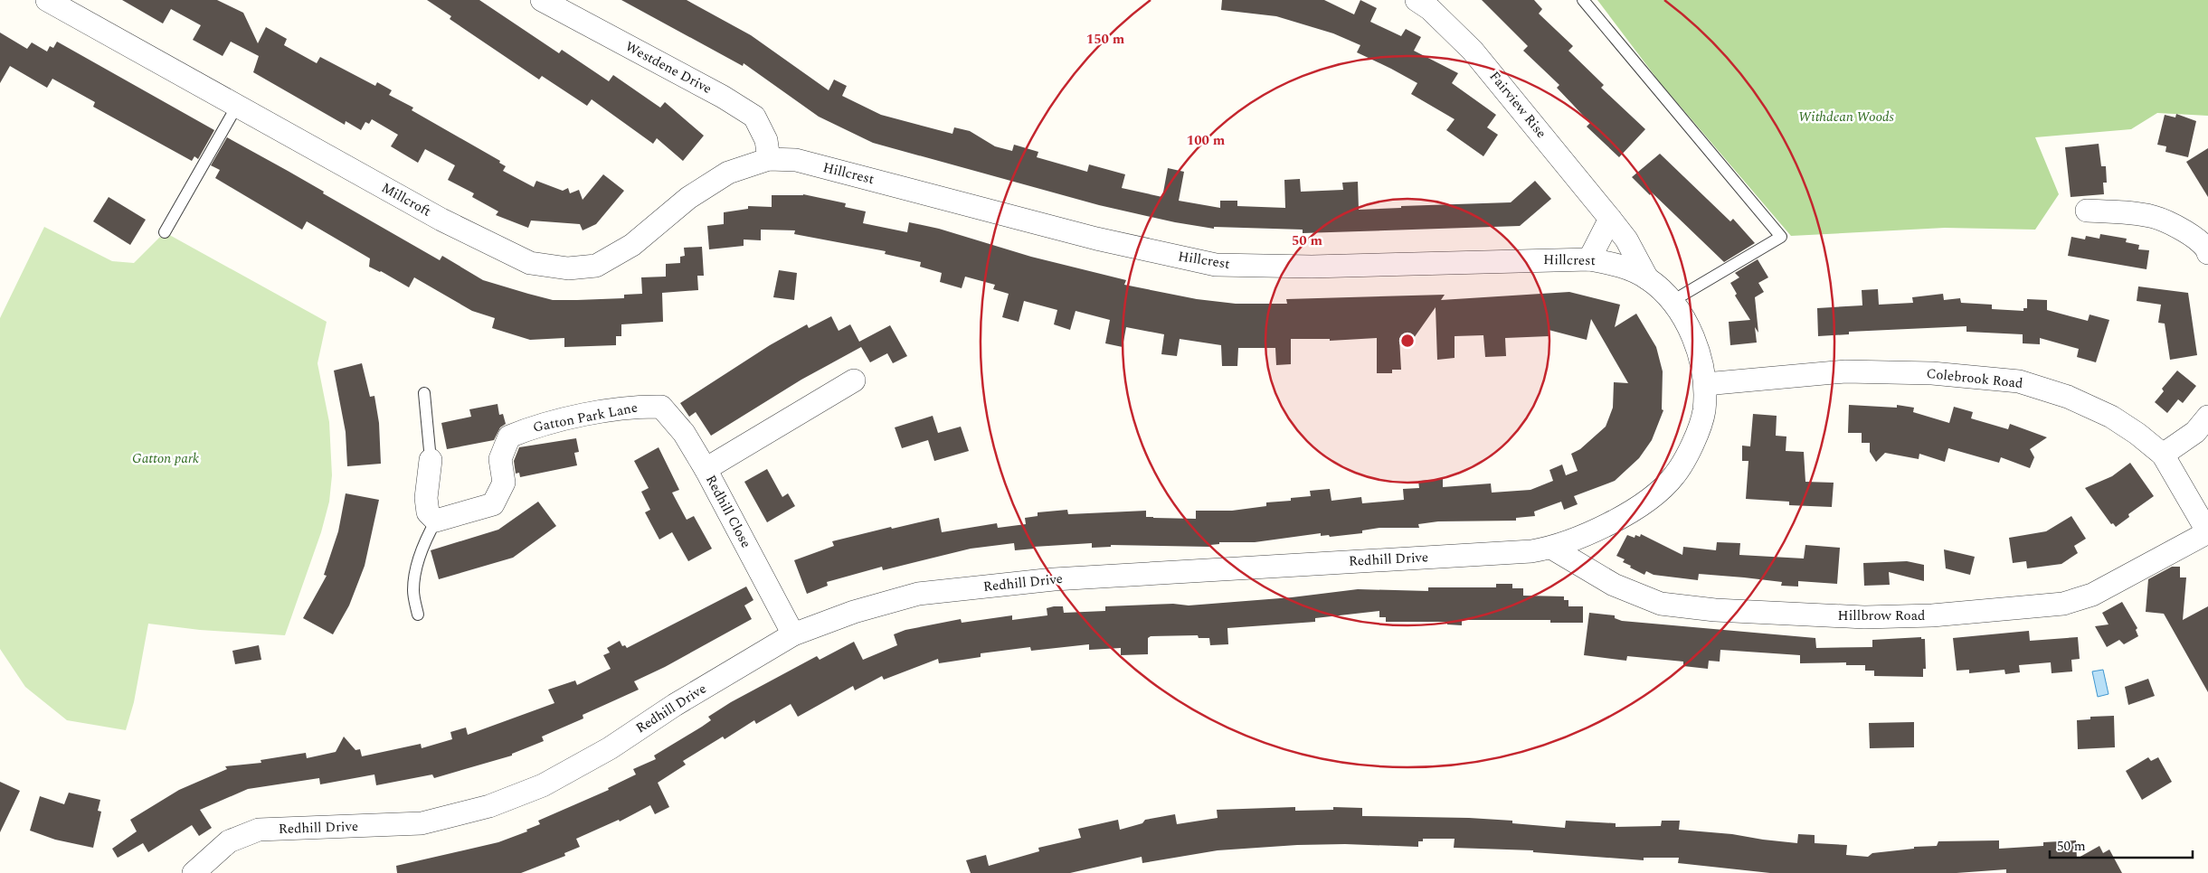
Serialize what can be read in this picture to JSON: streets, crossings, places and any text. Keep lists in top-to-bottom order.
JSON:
{
  "streets": {
    "street": [
      "Westdene Drive",
      "Fairview Rise",
      "Hillcrest",
      "Millcroft",
      "Colebrook Road",
      "Gatton Park Lane",
      "Redhill Close",
      "Redhill Drive",
      "Hillbrow Road"
    ]
  },
  "crossings": [
    ["Westdene Drive", "Hillcrest"],
    ["Westdene Drive", "Millcroft"],
    ["Fairview Rise", "Hillcrest"],
    ["Fairview Rise", "Redhill Drive"],
    ["Hillcrest", "Millcroft"],
    ["Hillcrest", "Redhill Drive"],
    ["Colebrook Road", "Redhill Drive"],
    ["Colebrook Road", "Hillbrow Road"],
    ["Gatton Park Lane", "Redhill Close"],
    ["Redhill Close", "Redhill Drive"],
    ["Redhill Drive", "Hillbrow Road"]
  ],
  "parks": ["Withdean Woods", "Gatton park"],
  "scale_bar": "50 m",
  "rings": ["150 m", "100 m", "50 m"]
}
